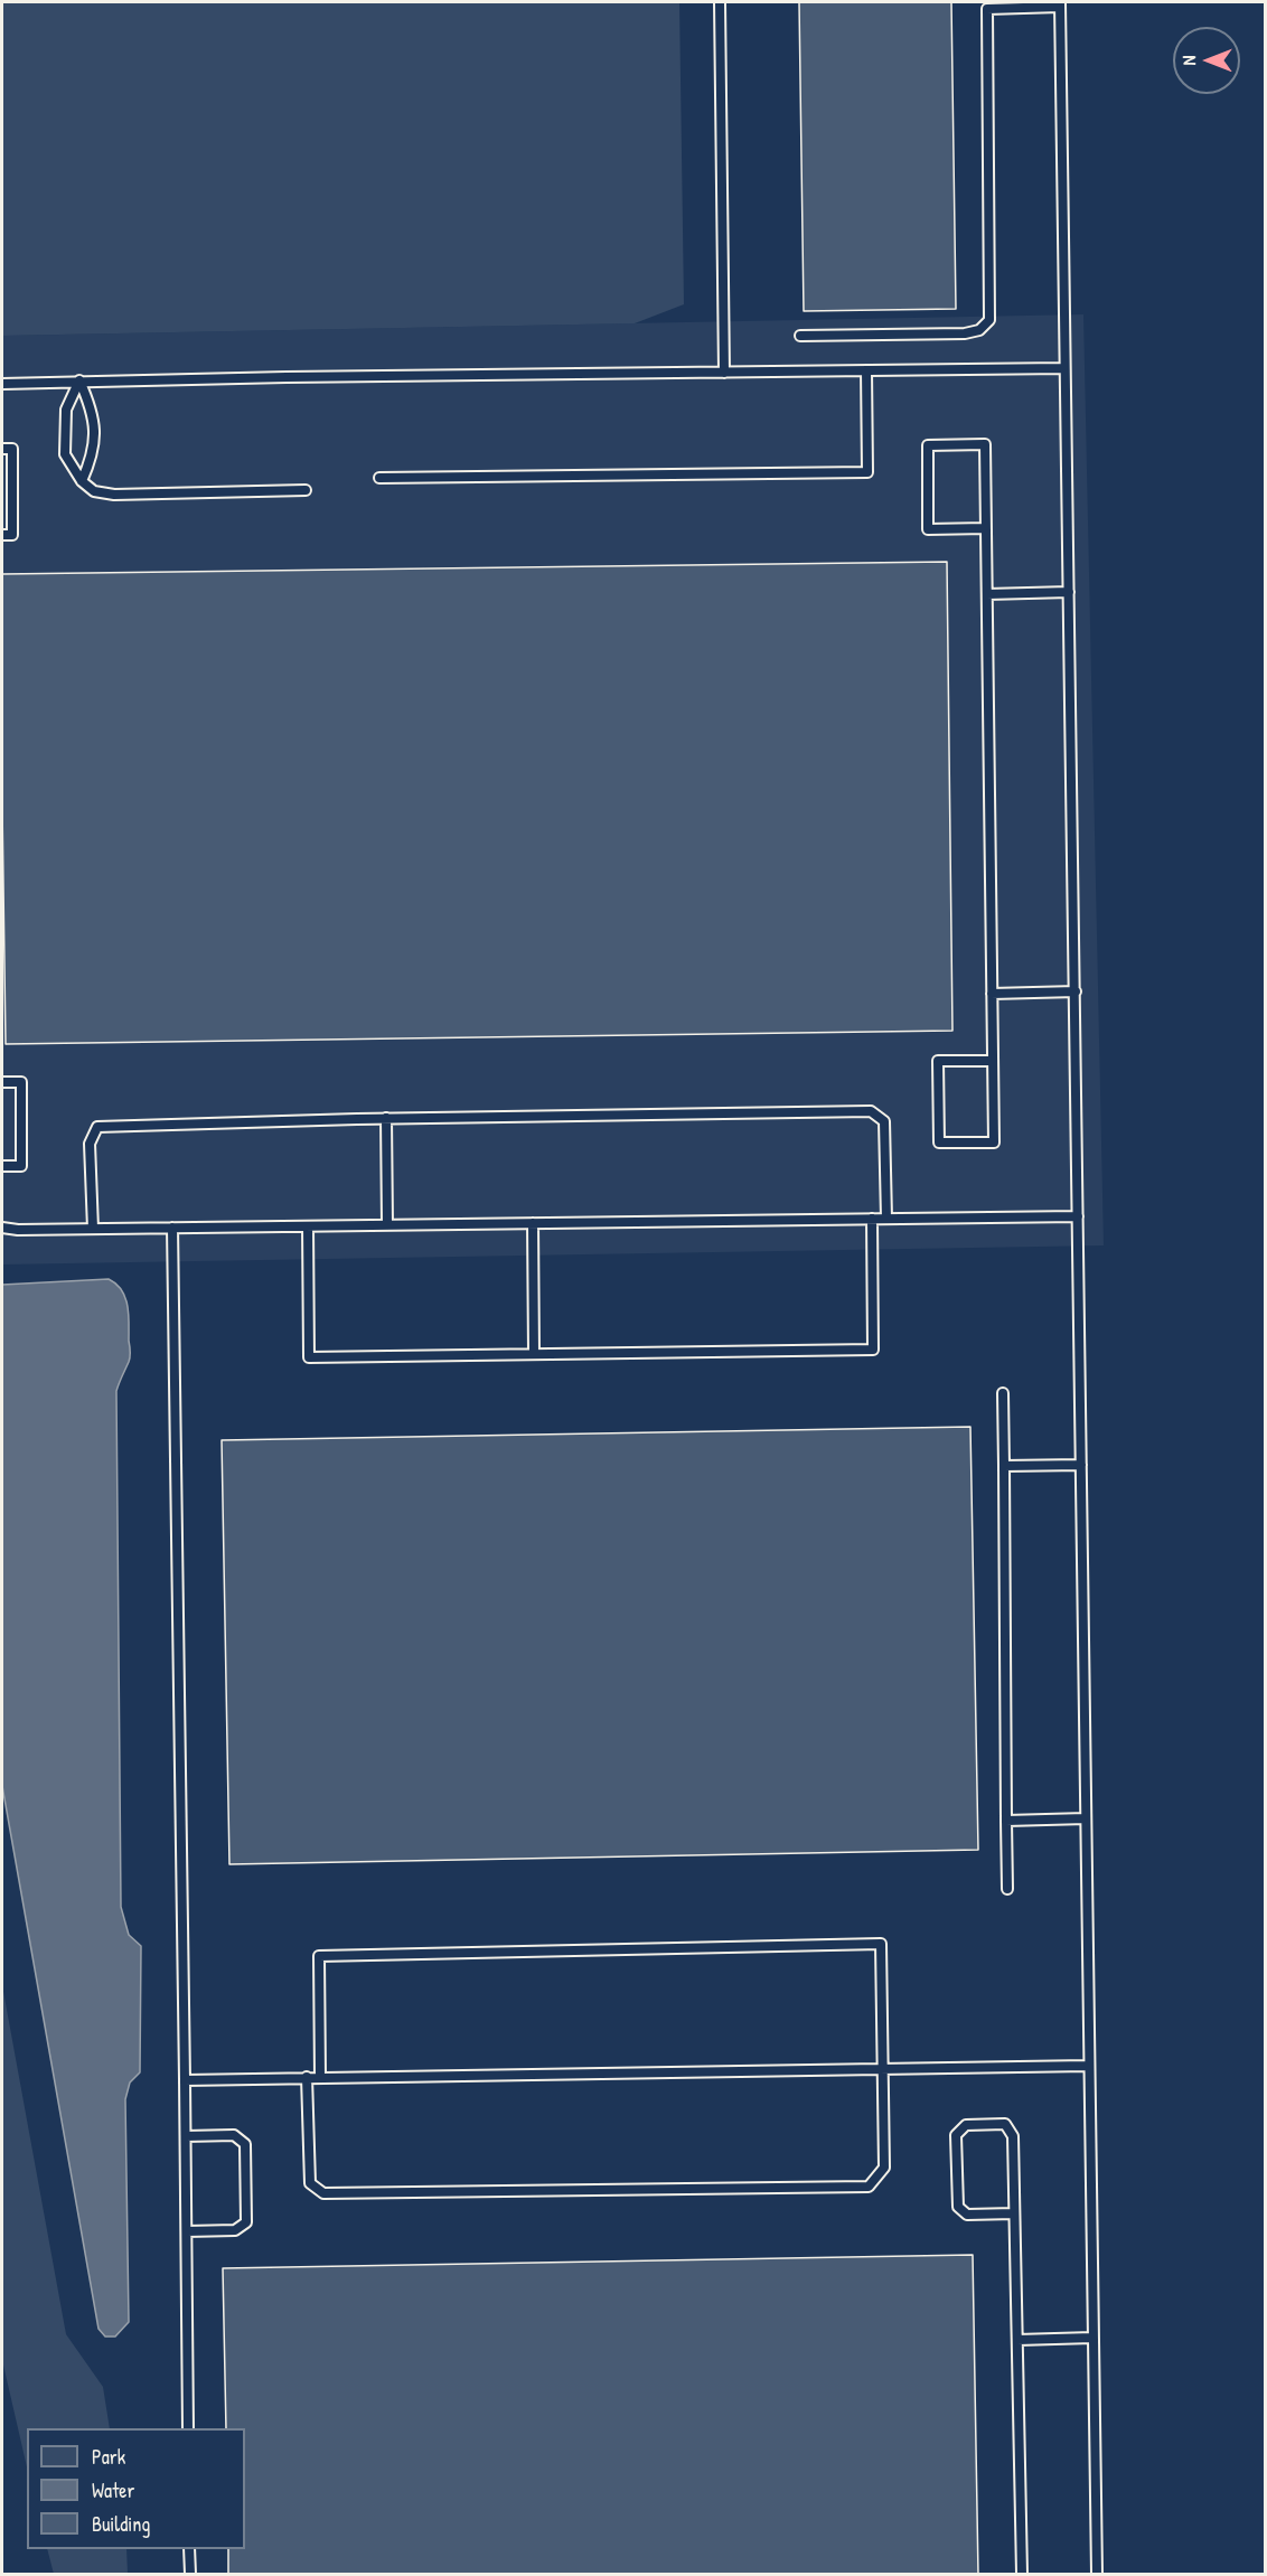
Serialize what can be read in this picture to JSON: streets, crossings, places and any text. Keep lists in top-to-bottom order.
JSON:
{
  "legend": ["Park", "Water", "Building"],
  "north": "left"
}
